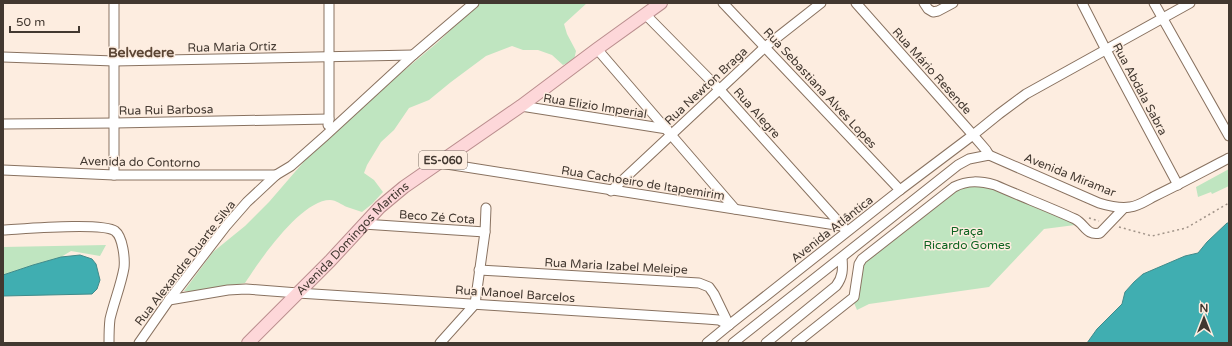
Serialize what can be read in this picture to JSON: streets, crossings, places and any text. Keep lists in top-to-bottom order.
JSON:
{
  "streets": {
    "main road": ["ES-060", "Avenida Domingos Martins"],
    "street": [
      "Rua Maria Ortiz",
      "Rua Mário Resende",
      "Rua Newton Braga",
      "Rua Sebastiana Alves Lopes",
      "Rua Abdala Sabra",
      "Rua Elizio Imperial",
      "Rua Rui Barbosa",
      "Rua Alegre",
      "Avenida do Contorno",
      "Avenida Miramar",
      "Rua Cachoeiro de Itapemirim",
      "Beco Zé Cota",
      "Avenida Atlântica",
      "Rua Alexandre Duarte Silva",
      "Rua Maria Izabel Meleipe",
      "Rua Manoel Barcelos"
    ]
  },
  "crossings": [
    ["Rua Maria Ortiz", "Rua Alexandre Duarte Silva"],
    ["Rua Mário Resende", "Avenida Miramar"],
    ["Rua Mário Resende", "Avenida Atlântica"],
    ["Rua Newton Braga", "Rua Sebastiana Alves Lopes"],
    ["Rua Newton Braga", "Rua Elizio Imperial"],
    ["Rua Newton Braga", "Rua Alegre"],
    ["Rua Newton Braga", "Rua Cachoeiro de Itapemirim"],
    ["Rua Sebastiana Alves Lopes", "Avenida Atlântica"],
    ["Rua Abdala Sabra", "Avenida Miramar"],
    ["Rua Abdala Sabra", "Avenida Atlântica"],
    ["Rua Elizio Imperial", "Avenida Domingos Martins"],
    ["Rua Alegre", "Rua Cachoeiro de Itapemirim"],
    ["Rua Alegre", "Avenida Atlântica"],
    ["Rua Alegre", "Avenida Domingos Martins"],
    ["Avenida do Contorno", "Rua Alexandre Duarte Silva"],
    ["Rua Cachoeiro de Itapemirim", "Avenida Atlântica"],
    ["Rua Cachoeiro de Itapemirim", "Avenida Domingos Martins"],
    ["Beco Zé Cota", "Avenida Domingos Martins"],
    ["Avenida Atlântica", "Rua Maria Izabel Meleipe"],
    ["Avenida Atlântica", "Rua Manoel Barcelos"],
    ["Avenida Domingos Martins", "Rua Manoel Barcelos"],
    ["Rua Alexandre Duarte Silva", "Rua Manoel Barcelos"],
    ["Rua Maria Izabel Meleipe", "Rua Manoel Barcelos"]
  ],
  "districts": ["Belvedere"],
  "parks": ["Praça Ricardo Gomes"],
  "scale_bar": "50 m",
  "north": "top"
}
